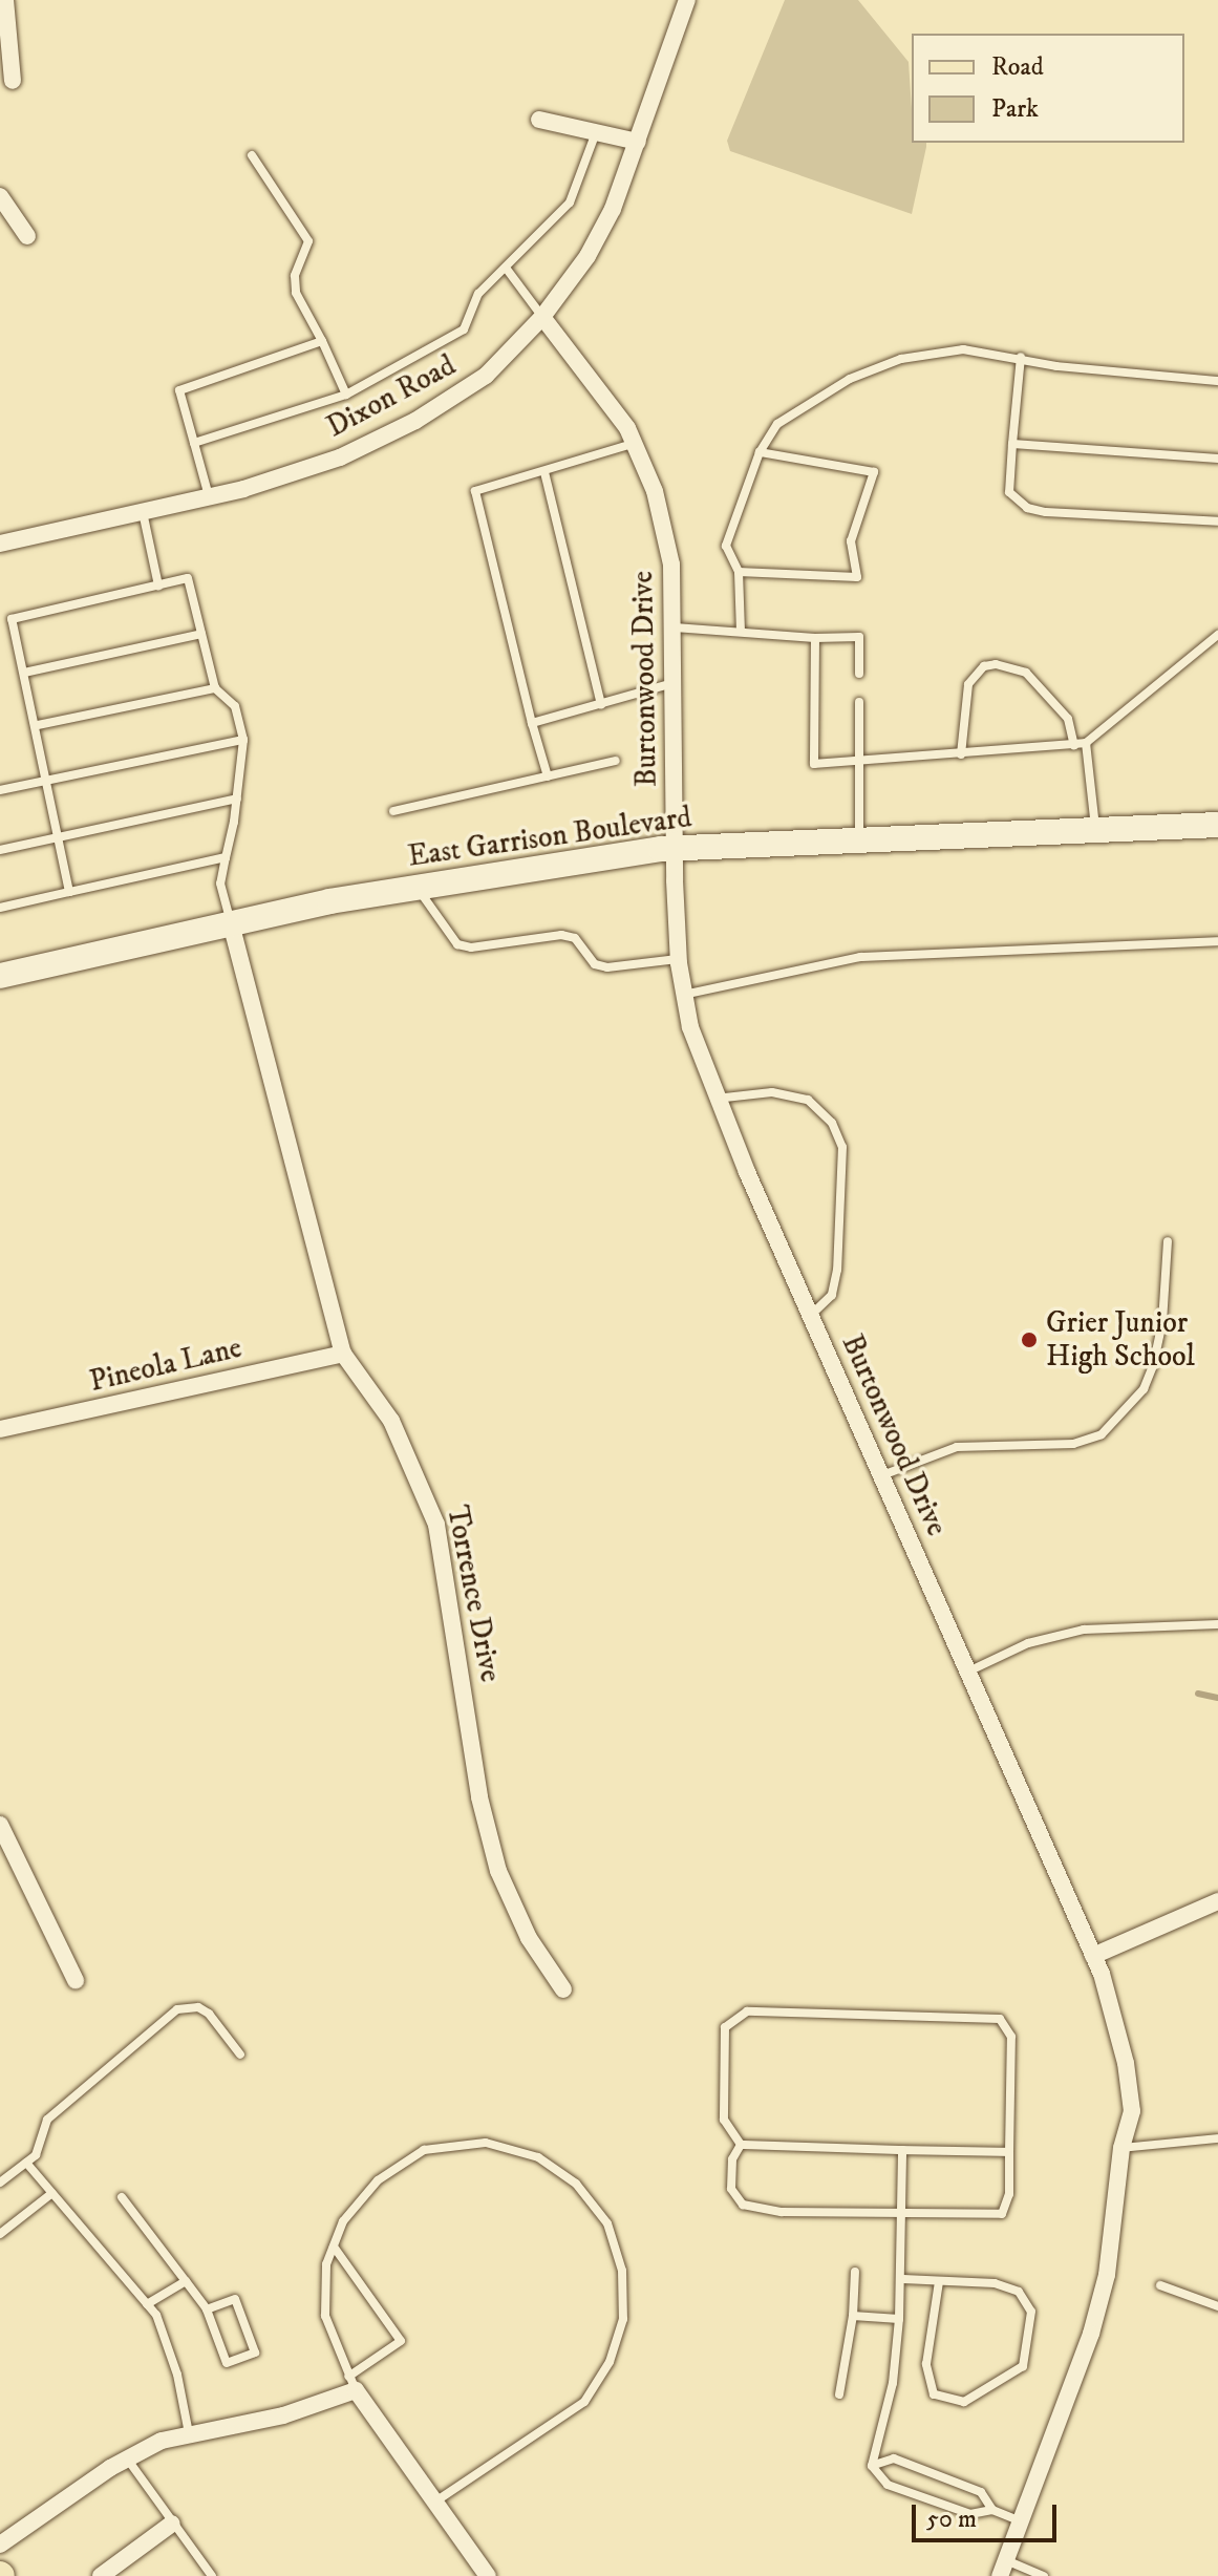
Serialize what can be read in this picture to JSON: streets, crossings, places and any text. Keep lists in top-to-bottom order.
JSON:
{
  "streets": {
    "main road": ["East Garrison Boulevard"],
    "street": [
      "Dixon Road",
      "Burtonwood Drive",
      "Pineola Lane",
      "Torrence Drive"
    ]
  },
  "crossings": [
    ["Dixon Road", "Burtonwood Drive"],
    ["Burtonwood Drive", "East Garrison Boulevard"],
    ["East Garrison Boulevard", "Torrence Drive"],
    ["Pineola Lane", "Torrence Drive"]
  ],
  "places": ["Grier Junior High School"],
  "legend": ["Road", "Park"],
  "scale_bar": "50 m"
}
